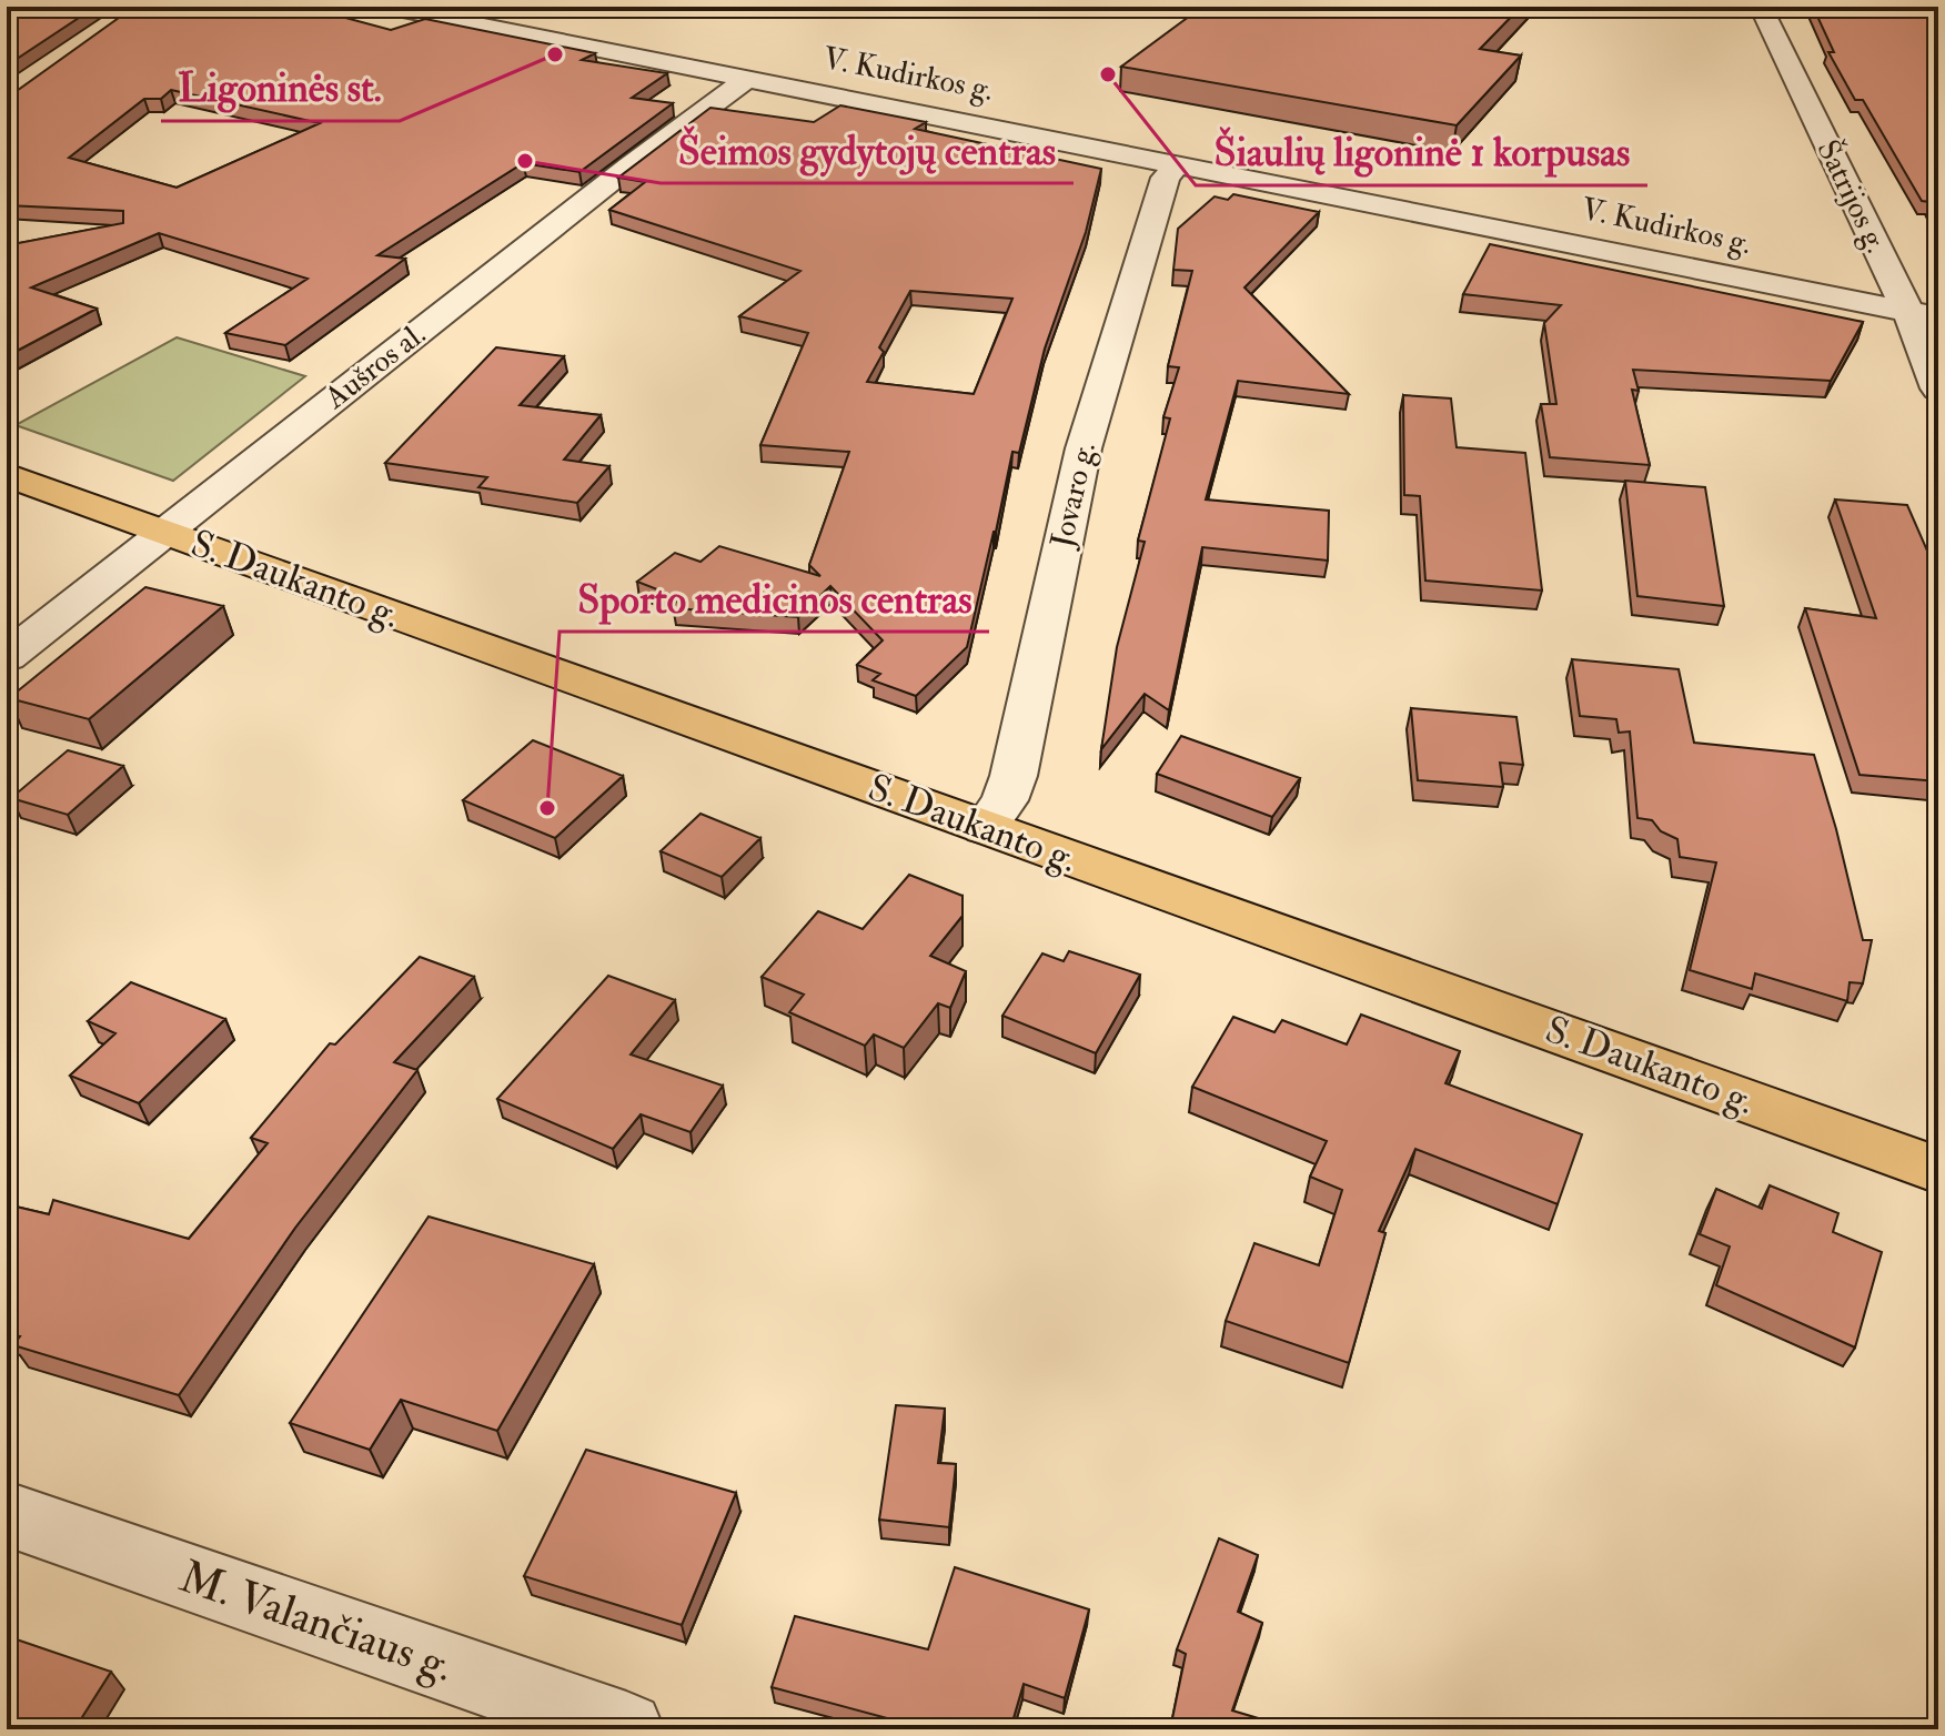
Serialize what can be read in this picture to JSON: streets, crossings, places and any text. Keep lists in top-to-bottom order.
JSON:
{
  "streets": {
    "main road": ["S. Daukanto g."],
    "street": [
      "V. Kudirkos g.",
      "Šatrijos g.",
      "Aušros al.",
      "Jovaro g.",
      "M. Valančiaus g."
    ]
  },
  "crossings": [
    ["V. Kudirkos g.", "Šatrijos g."],
    ["V. Kudirkos g.", "Aušros al."],
    ["V. Kudirkos g.", "Jovaro g."],
    ["Aušros al.", "S. Daukanto g."],
    ["Jovaro g.", "S. Daukanto g."]
  ],
  "places": [
    "Ligoninės st.",
    "Šiaulių ligoninė 1 korpusas",
    "Šeimos gydytojų centras",
    "Sporto medicinos centras"
  ]
}
